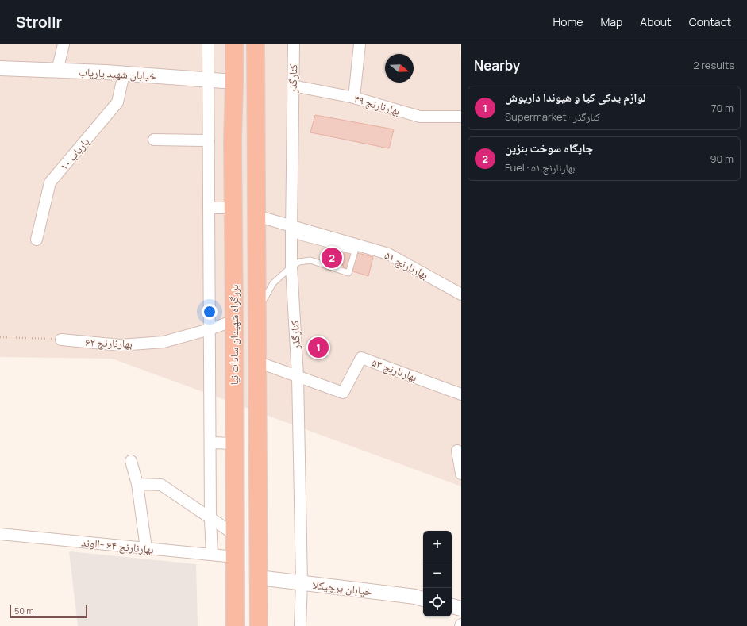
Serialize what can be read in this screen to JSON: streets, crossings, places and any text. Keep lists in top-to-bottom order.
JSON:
{
  "streets": {
    "highway": ["بزرگراه شهیدان سادات نیا"],
    "street": [
      "خیابان شهید پاریاب",
      "کنارگذر",
      "بهارنارنج ۴۹",
      "پاریاب ۱۰",
      "بهارنارنج ۵۱",
      "بهارنارنج ۶۲",
      "بهارنارنج ۵۳",
      "بهارنارنج ۶۴ -الوند",
      "خیابان پرچیکلا"
    ]
  },
  "crossings": [
    ["خیابان شهید پاریاب", "پاریاب ۱۰"],
    ["خیابان شهید پاریاب", "بزرگراه شهیدان سادات نیا"],
    ["کنارگذر", "بهارنارنج ۴۹"],
    ["کنارگذر", "بهارنارنج ۵۱"],
    ["کنارگذر", "بهارنارنج ۵۳"],
    ["کنارگذر", "خیابان پرچیکلا"],
    ["بهارنارنج ۵۱", "بزرگراه شهیدان سادات نیا"],
    ["بزرگراه شهیدان سادات نیا", "بهارنارنج ۶۲"],
    ["بزرگراه شهیدان سادات نیا", "بهارنارنج ۵۳"],
    ["بزرگراه شهیدان سادات نیا", "بهارنارنج ۶۴ -الوند"],
    ["بزرگراه شهیدان سادات نیا", "خیابان پرچیکلا"]
  ],
  "scale_bar": "50 m",
  "north": "right",
  "page": {
    "header": "Strollr",
    "nav": [
      "Home",
      "Map",
      "About",
      "Contact"
    ],
    "heading": ["Nearby", "2 results"],
    "list": [
      {
        "mark": "1",
        "name": "لوازم یدکی کیا و هیوندا داریوش",
        "note": "Supermarket · کنارگذر",
        "value": "70 m"
      },
      {
        "mark": "2",
        "name": "جایگاه سوخت بنزین",
        "note": "Fuel · بهارنارنج ۵۱",
        "value": "90 m"
      }
    ],
    "pins": ["2", "1"],
    "map_buttons": ["+", "−"],
    "scale": "50 m"
  }
}
